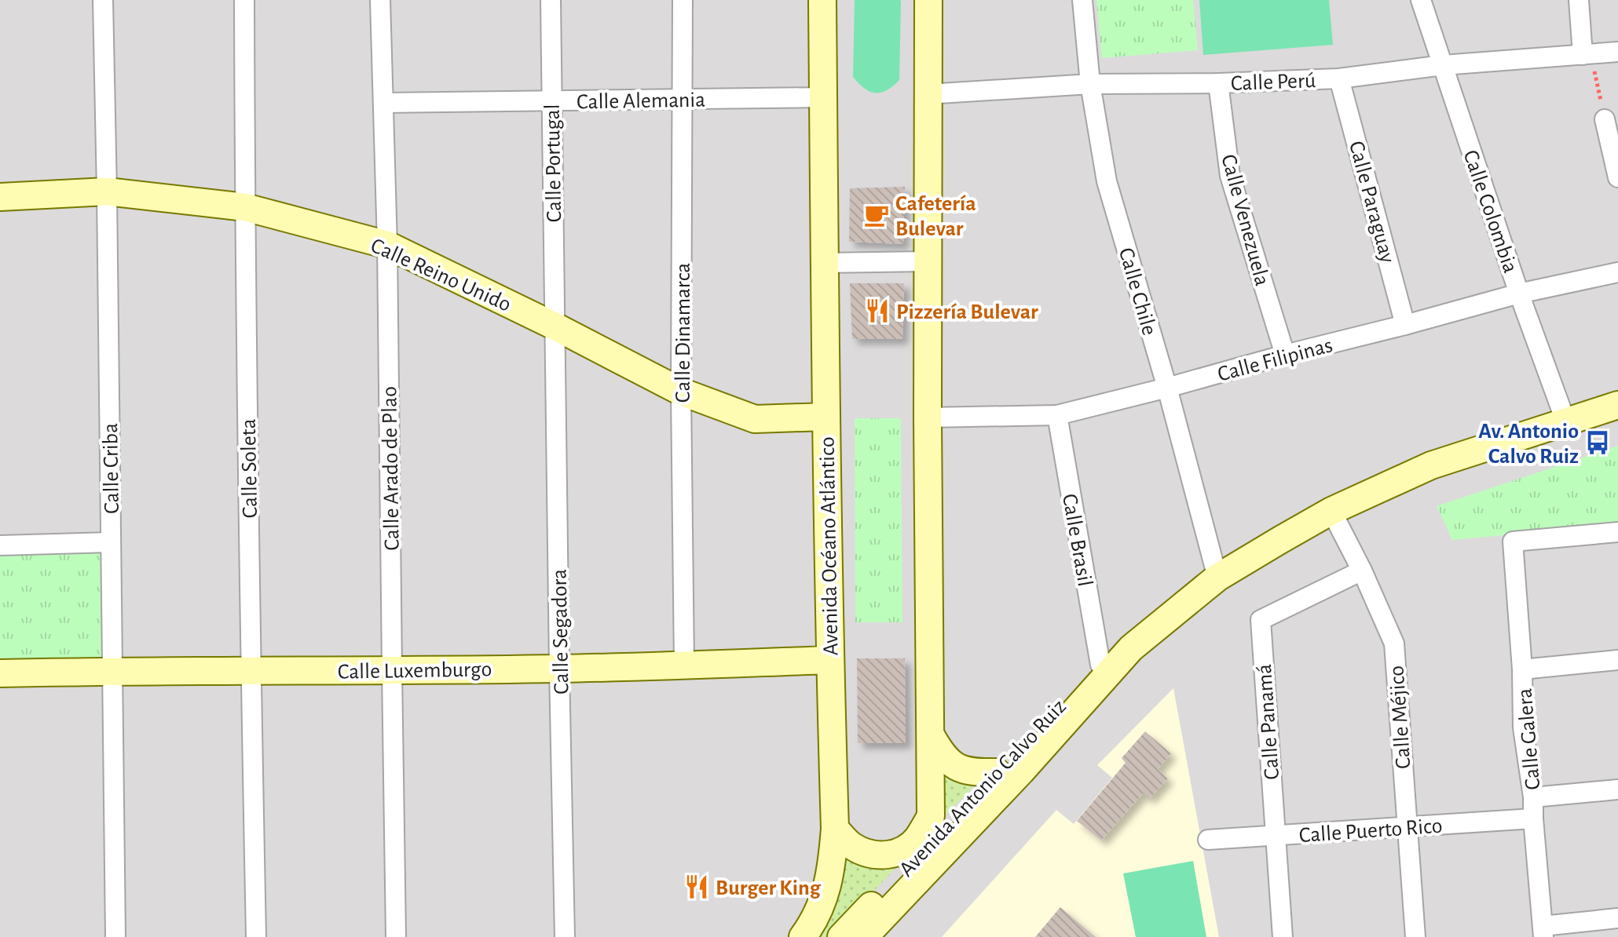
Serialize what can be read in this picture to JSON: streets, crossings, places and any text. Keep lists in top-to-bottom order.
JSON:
{
  "streets": {
    "street": [
      "Calle Perú",
      "Calle Alemania",
      "Calle Portugal",
      "Calle Paraguay",
      "Calle Colombia",
      "Calle Venezuela",
      "Calle Reino Unido",
      "Calle Chile",
      "Calle Dinamarca",
      "Calle Filipinas",
      "Calle Criba",
      "Calle Soleta",
      "Calle Arado de Plao",
      "Calle Brasil",
      "Avenida Océano Atlántico",
      "Calle Segadora",
      "Calle Luxemburgo",
      "Calle Méjico",
      "Calle Panamá",
      "Calle Galera",
      "Avenida Antonio Calvo Ruiz",
      "Calle Puerto Rico"
    ]
  },
  "crossings": [
    ["Calle Perú", "Calle Paraguay"],
    ["Calle Perú", "Calle Colombia"],
    ["Calle Perú", "Calle Venezuela"],
    ["Calle Perú", "Calle Chile"],
    ["Calle Alemania", "Calle Portugal"],
    ["Calle Alemania", "Calle Dinamarca"],
    ["Calle Alemania", "Calle Arado de Plao"],
    ["Calle Alemania", "Avenida Océano Atlántico"],
    ["Calle Portugal", "Calle Reino Unido"],
    ["Calle Portugal", "Calle Segadora"],
    ["Calle Paraguay", "Calle Filipinas"],
    ["Calle Colombia", "Calle Filipinas"],
    ["Calle Colombia", "Avenida Antonio Calvo Ruiz"],
    ["Calle Venezuela", "Calle Filipinas"],
    ["Calle Reino Unido", "Calle Dinamarca"],
    ["Calle Reino Unido", "Calle Criba"],
    ["Calle Reino Unido", "Calle Soleta"],
    ["Calle Reino Unido", "Calle Arado de Plao"],
    ["Calle Reino Unido", "Avenida Océano Atlántico"],
    ["Calle Reino Unido", "Calle Segadora"],
    ["Calle Chile", "Calle Filipinas"],
    ["Calle Chile", "Avenida Antonio Calvo Ruiz"],
    ["Calle Dinamarca", "Calle Luxemburgo"],
    ["Calle Filipinas", "Calle Brasil"],
    ["Calle Criba", "Calle Luxemburgo"],
    ["Calle Soleta", "Calle Luxemburgo"],
    ["Calle Arado de Plao", "Calle Luxemburgo"],
    ["Calle Brasil", "Avenida Antonio Calvo Ruiz"],
    ["Avenida Océano Atlántico", "Calle Luxemburgo"],
    ["Calle Segadora", "Calle Luxemburgo"],
    ["Calle Méjico", "Calle Panamá"],
    ["Calle Méjico", "Avenida Antonio Calvo Ruiz"],
    ["Calle Méjico", "Calle Puerto Rico"],
    ["Calle Panamá", "Calle Puerto Rico"],
    ["Calle Galera", "Calle Puerto Rico"]
  ],
  "places": {
    "cafe": ["Cafetería Bulevar"],
    "restaurant": ["Pizzería Bulevar", "Burger King"],
    "bus stop": ["Av. Antonio Calvo Ruiz"]
  }
}
